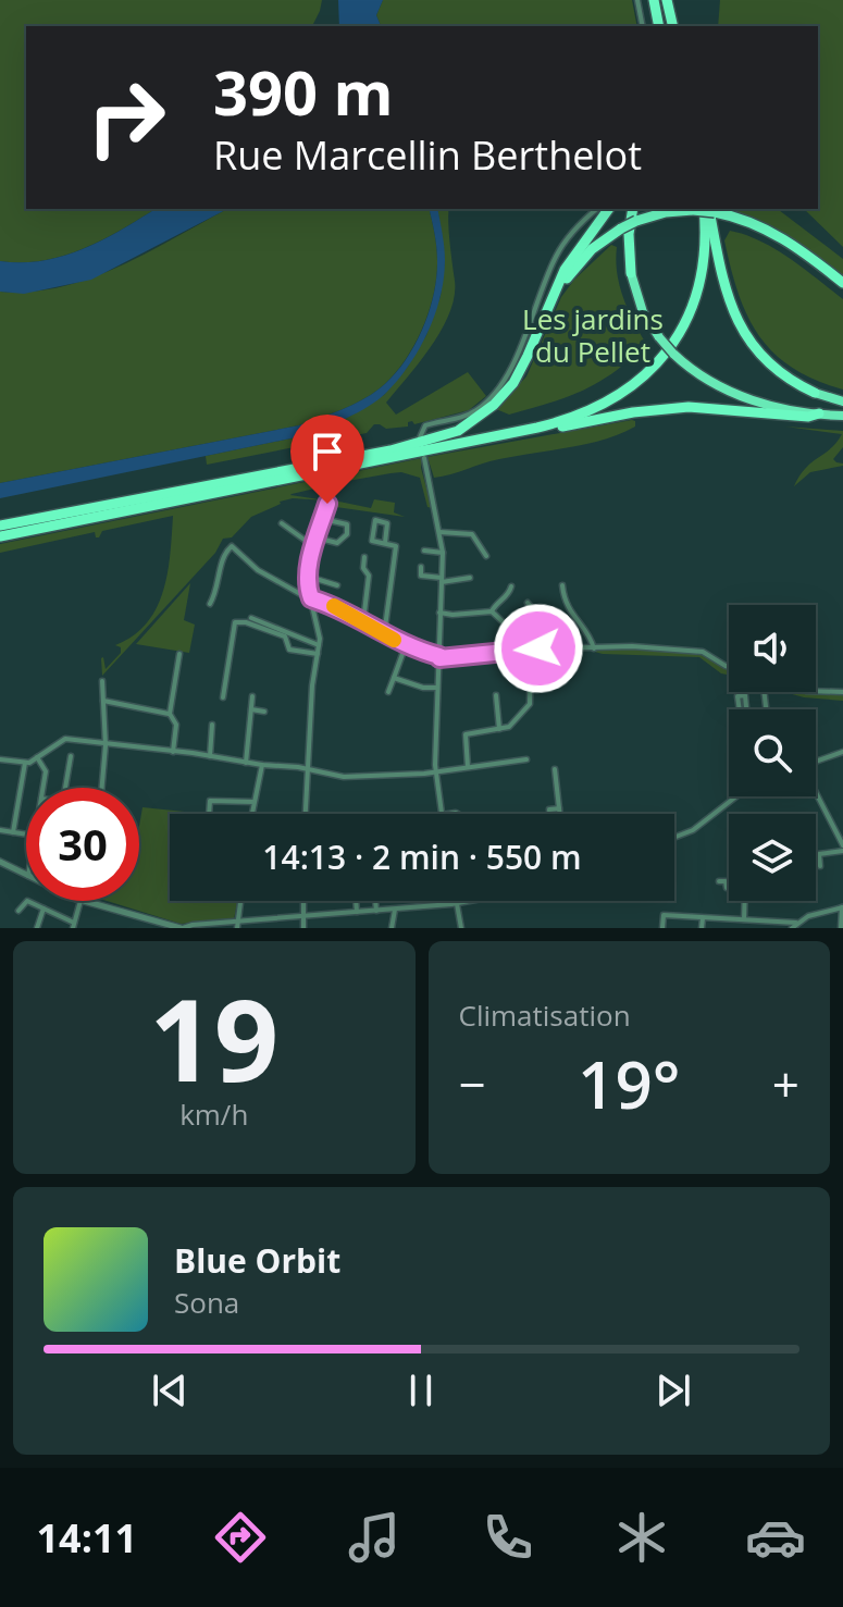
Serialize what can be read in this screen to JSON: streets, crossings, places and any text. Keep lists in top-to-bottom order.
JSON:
{
  "parks": ["Les jardins du Pellet"],
  "page": {
    "turn": ["390 m", "Rue Marcellin Berthelot"],
    "limit": "30",
    "trip": "14:13 · 2 min · 550 m",
    "tile": [
      ["19", "km/h"],
      "Climatisation"
    ],
    "heat": ["−", "19°", "+"],
    "song": ["Blue Orbit", "Sona"],
    "tabs": "14:11"
  }
}
